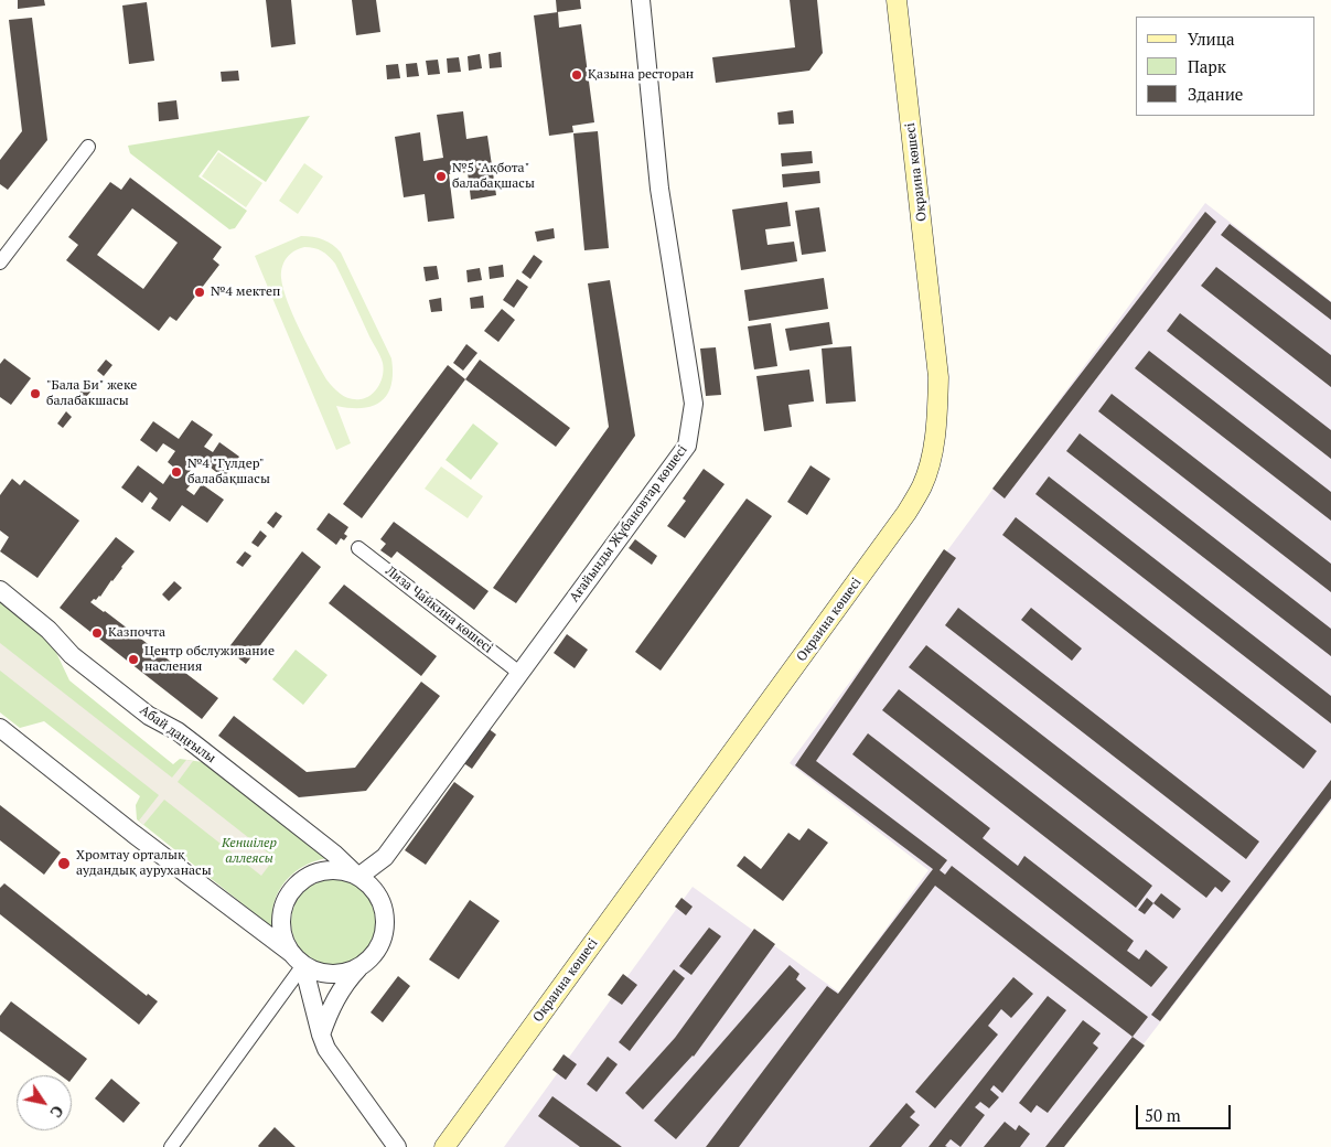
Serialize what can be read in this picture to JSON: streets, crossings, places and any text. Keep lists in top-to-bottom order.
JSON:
{
  "streets": {
    "main road": ["Окраина көшесі"],
    "street": ["Ағайынды Жұбановтар көшесі", "Лиза Чайкина көшесі", "Абай даңғылы"]
  },
  "crossings": [
    ["Ағайынды Жұбановтар көшесі", "Лиза Чайкина көшесі"]
  ],
  "parks": ["Кеншілер аллеясы"],
  "places": [
    "Қазына ресторан",
    "№5 \"Ақбота\" балабақшасы",
    "№4 мектеп",
    "\"Бала Би\" жеке балабакшасы",
    "№4 \"Гүлдер\" балабақшасы",
    "Казпочта",
    "Центр обслуживание насления",
    "Хромтау орталық аудандық ауруханасы"
  ],
  "legend": ["Улица", "Парк", "Здание"],
  "scale_bar": "50 m",
  "north": "bottom right"
}
